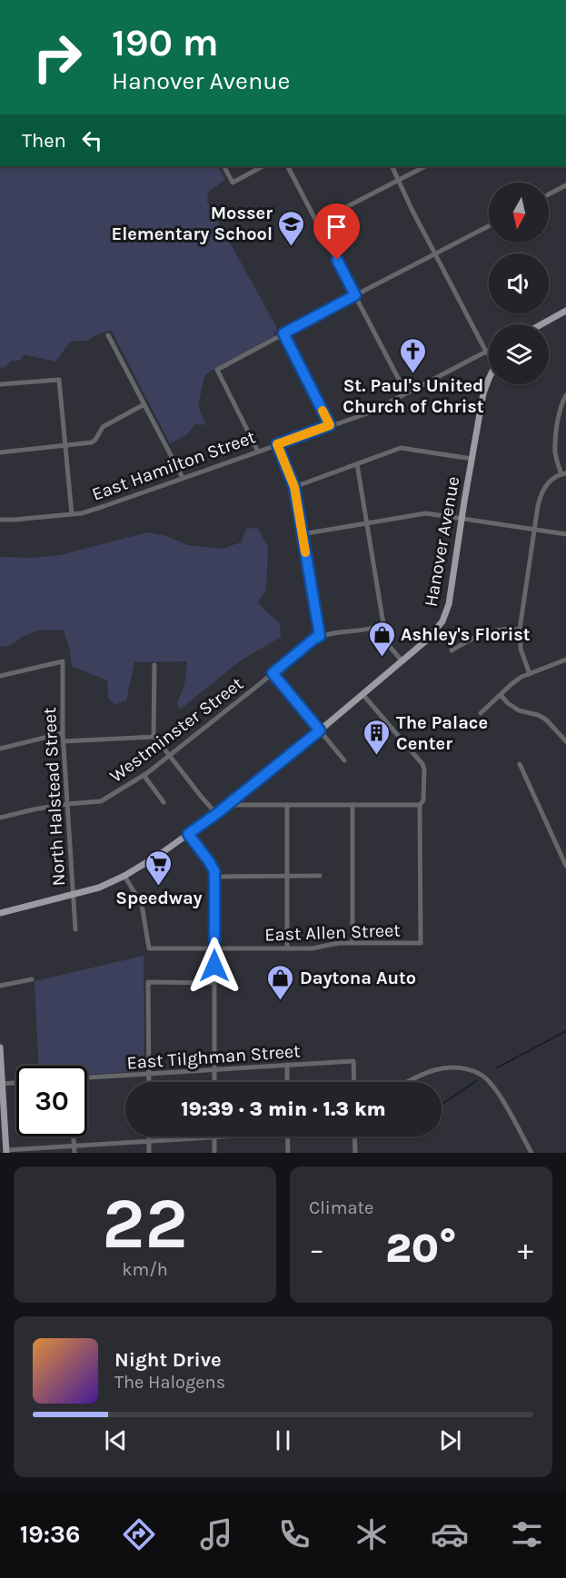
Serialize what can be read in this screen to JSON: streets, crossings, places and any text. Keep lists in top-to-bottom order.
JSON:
{
  "streets": {
    "main road": ["Hanover Avenue"],
    "street": [
      "East Hamilton Street",
      "Westminster Street",
      "North Halstead Street",
      "East Allen Street",
      "East Tilghman Street"
    ]
  },
  "crossings": [
    ["Hanover Avenue", "North Halstead Street"],
    ["Hanover Avenue", "East Allen Street"],
    ["Westminster Street", "North Halstead Street"]
  ],
  "places": {
    "school or university": ["Mosser Elementary School"],
    "church": ["St. Paul's United Church of Christ"],
    "shop": ["Ashley's Florist", "Daytona Auto"],
    "building": ["The Palace Center"],
    "supermarket": ["Speedway"]
  },
  "north": "bottom",
  "page": {
    "turn": ["190 m", "Hanover Avenue"],
    "then": "Then",
    "limit": "30",
    "trip": "19:39 · 3 min · 1.3 km",
    "tile": [
      ["22", "km/h"],
      "Climate"
    ],
    "heat": ["−", "20°", "+"],
    "song": ["Night Drive", "The Halogens"],
    "tabs": "19:36"
  }
}
